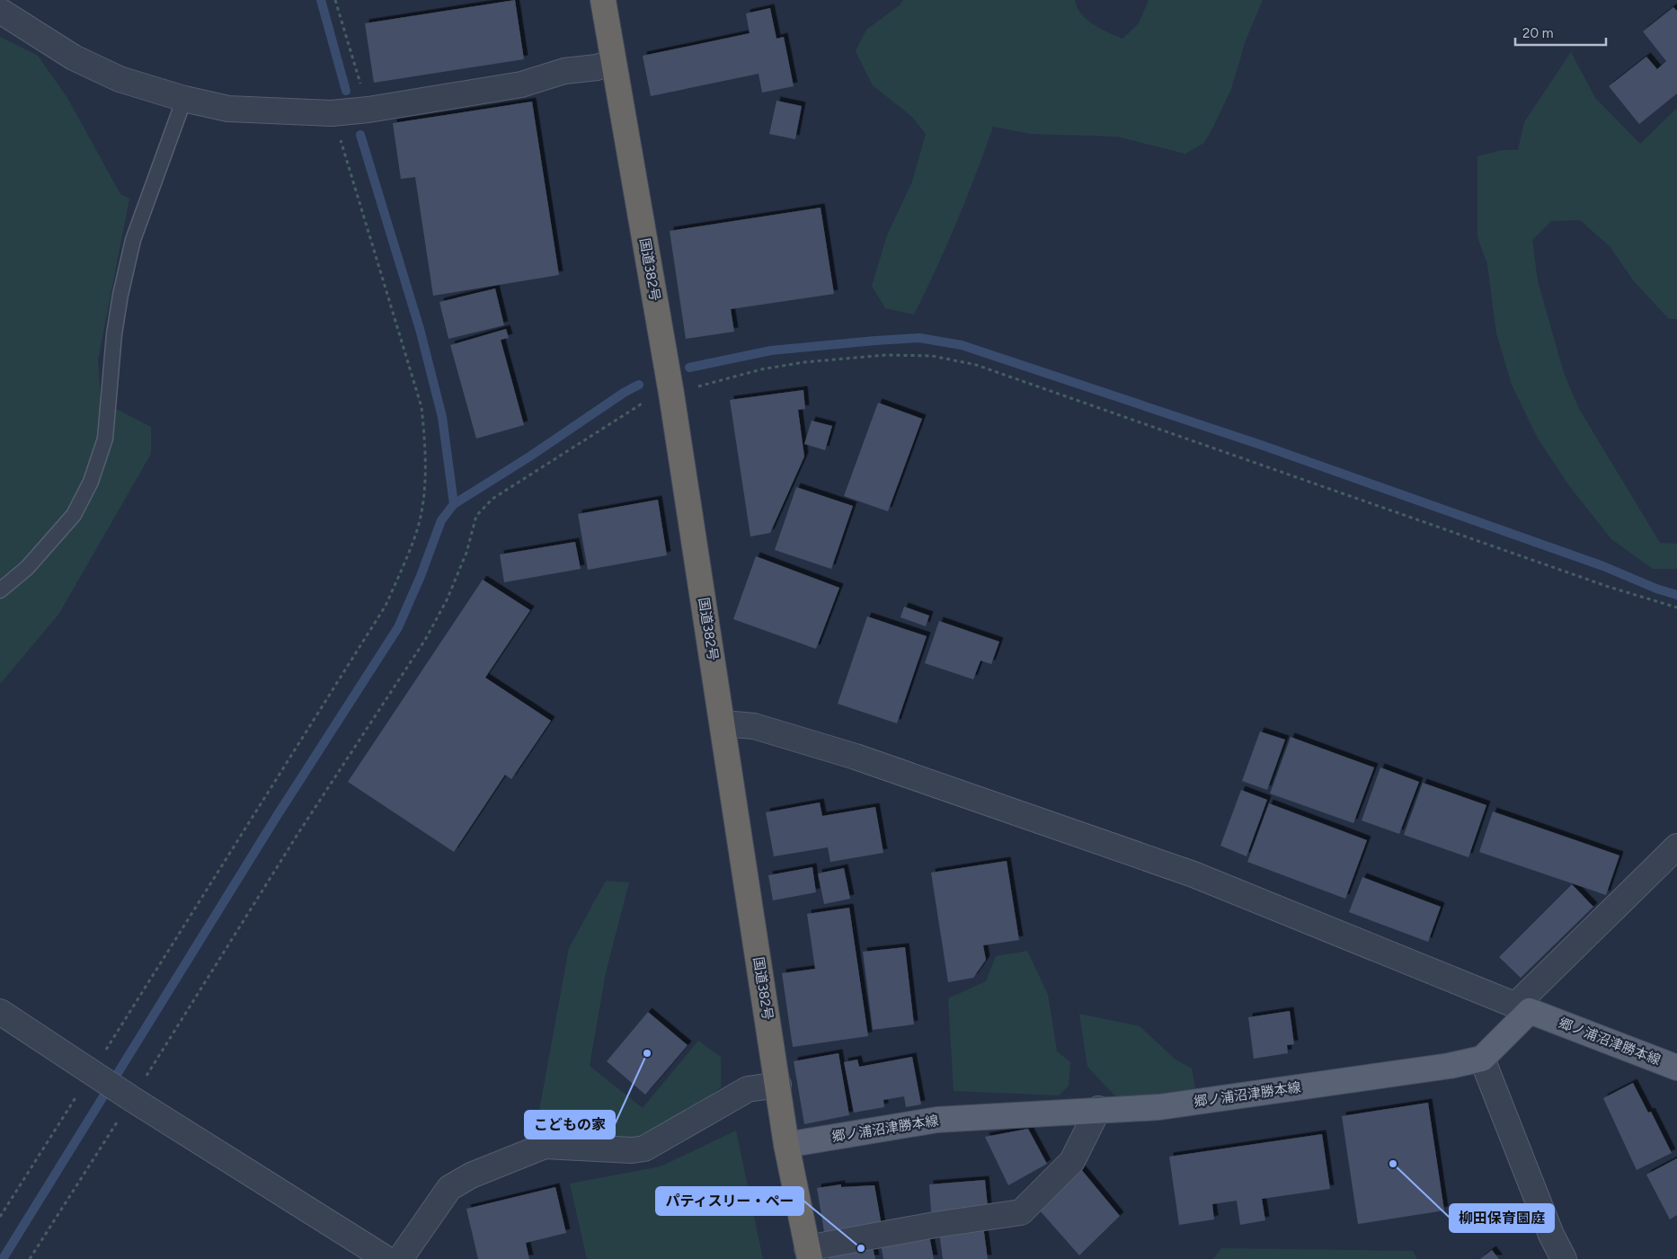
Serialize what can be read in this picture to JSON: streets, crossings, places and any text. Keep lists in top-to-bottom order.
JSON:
{
  "streets": {
    "highway": ["国道382号"],
    "main road": ["郷ノ浦沼津勝本線"]
  },
  "crossings": [
    ["国道382号", "郷ノ浦沼津勝本線"]
  ],
  "places": ["こどもの家", "柳田保育園庭", "パティスリー・ペー"],
  "scale_bar": "20 m"
}
